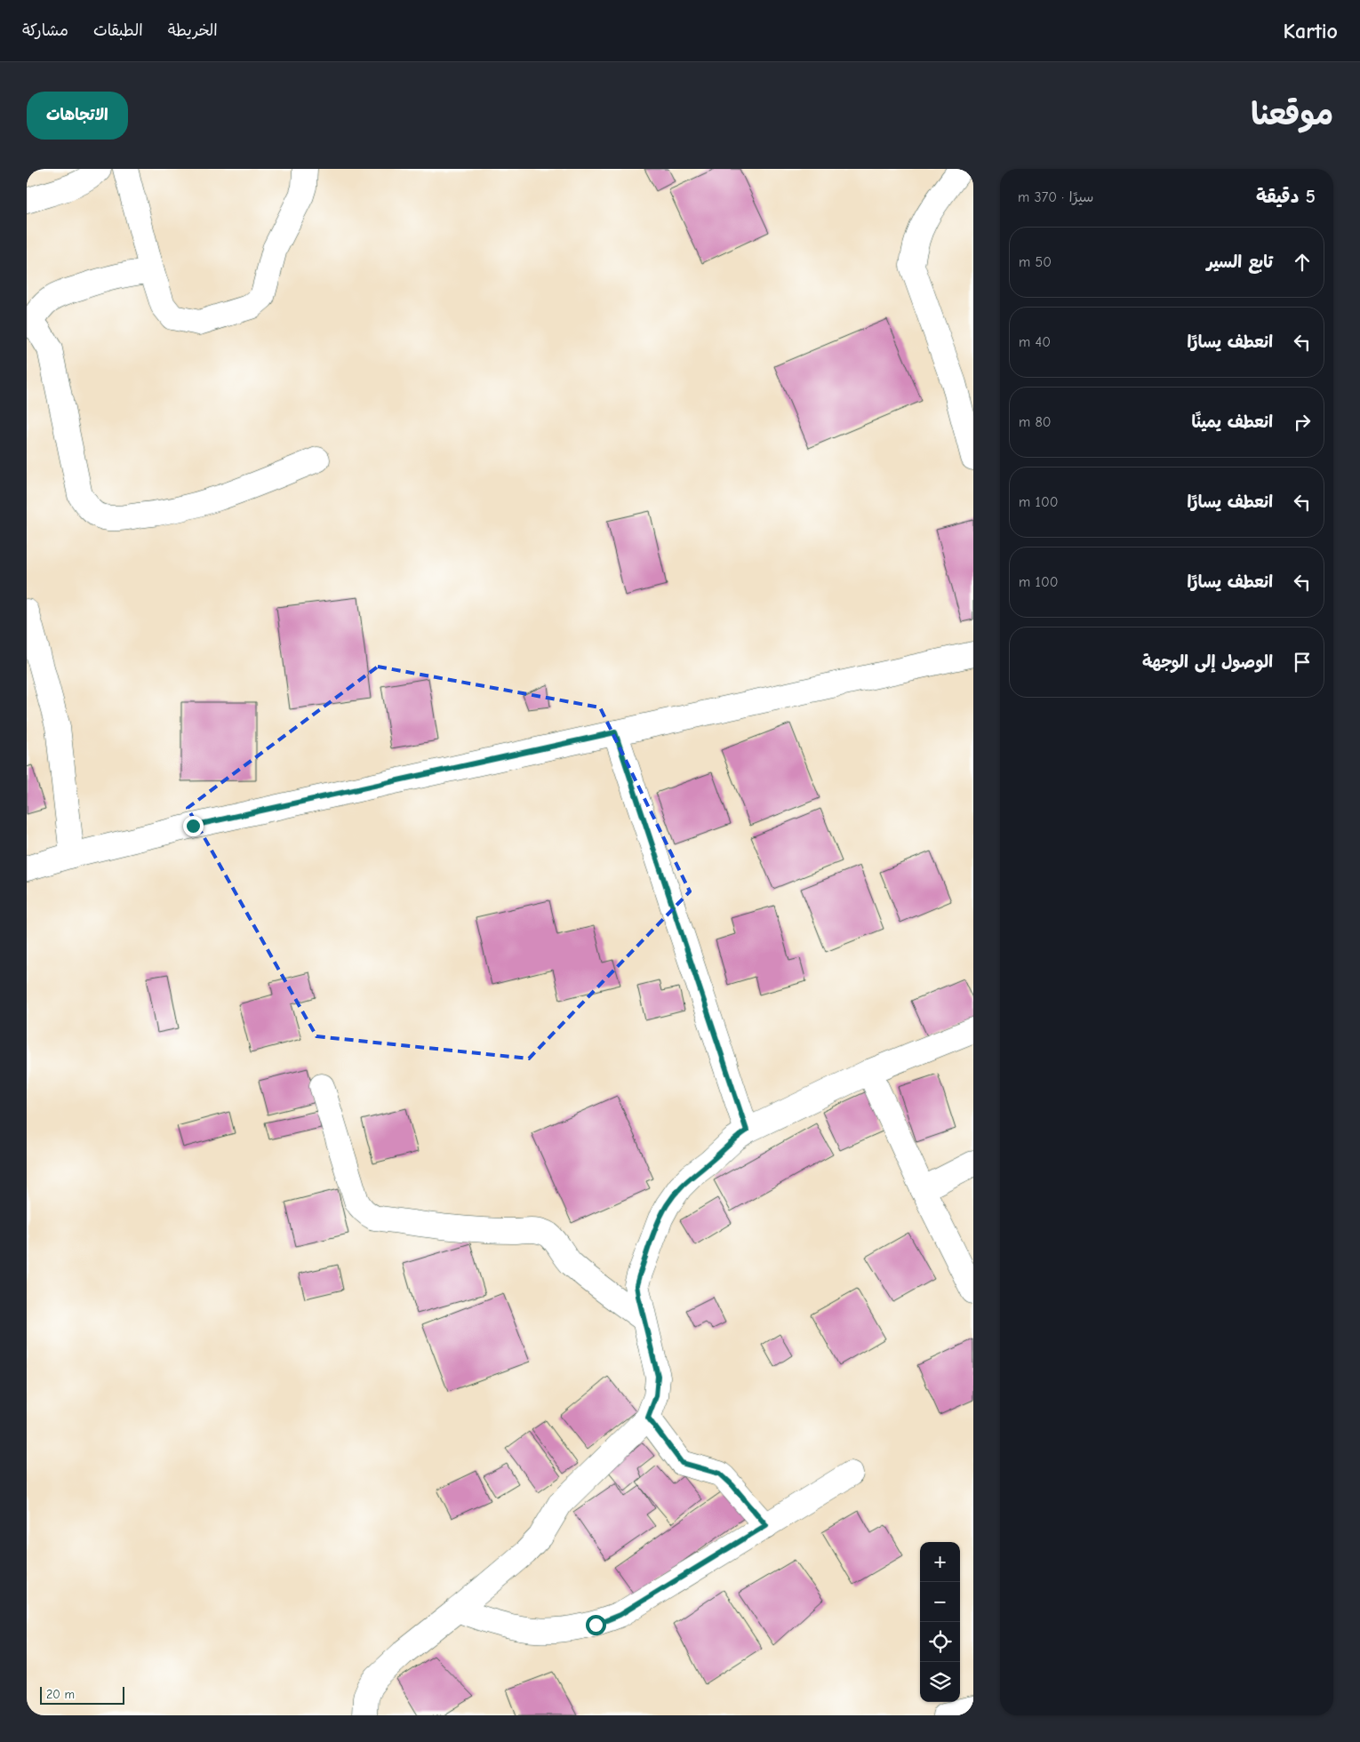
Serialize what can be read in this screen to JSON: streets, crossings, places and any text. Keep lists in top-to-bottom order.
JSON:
{
  "scale_bar": "20 m",
  "page": {
    "header": "Kartio",
    "nav": ["الخريطة", "الطبقات", "مشاركة"],
    "title": "موقعنا",
    "buttons": "الاتجاهات",
    "heading": ["5 دقيقة", "سيرًا · 370 m"],
    "list": [
      ["تابع السير", "50 m"],
      ["انعطف يسارًا", "40 m"],
      ["انعطف يمينًا", "80 m"],
      ["انعطف يسارًا", "100 m"],
      ["انعطف يسارًا", "100 m"],
      "الوصول إلى الوجهة"
    ],
    "map_buttons": ["+", "−"],
    "scale": "20 m"
  }
}
